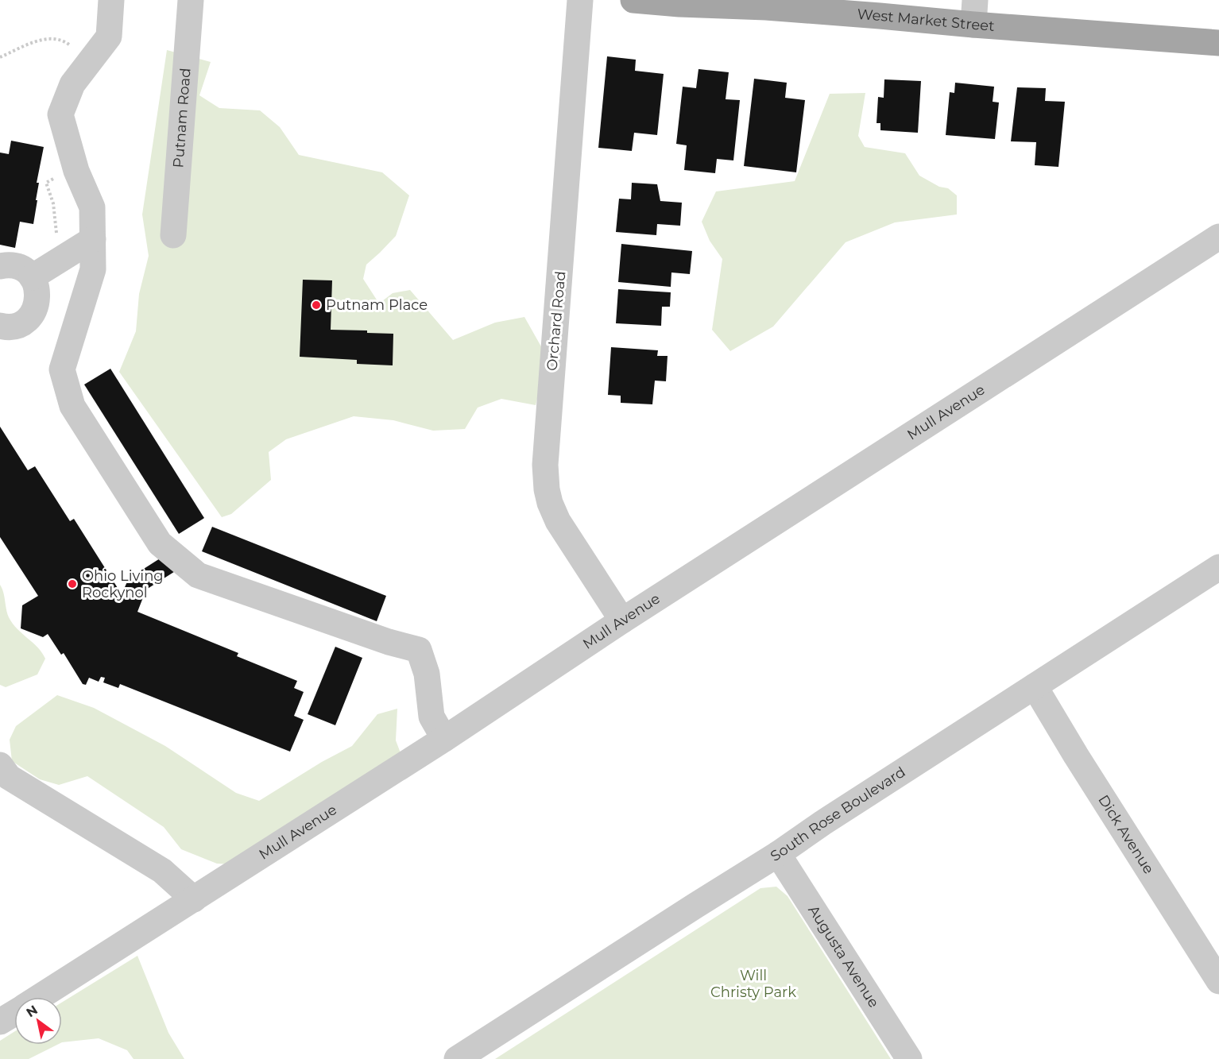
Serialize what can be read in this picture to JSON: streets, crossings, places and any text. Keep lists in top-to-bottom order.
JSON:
{
  "streets": {
    "main road": ["West Market Street"],
    "street": [
      "Putnam Road",
      "Orchard Road",
      "Mull Avenue",
      "South Rose Boulevard",
      "Dick Avenue",
      "Augusta Avenue"
    ]
  },
  "crossings": [
    ["Orchard Road", "Mull Avenue"],
    ["South Rose Boulevard", "Dick Avenue"],
    ["South Rose Boulevard", "Augusta Avenue"]
  ],
  "parks": ["Will Christy Park"],
  "places": ["Putnam Place", "Ohio Living Rockynol"],
  "north": "top left"
}
